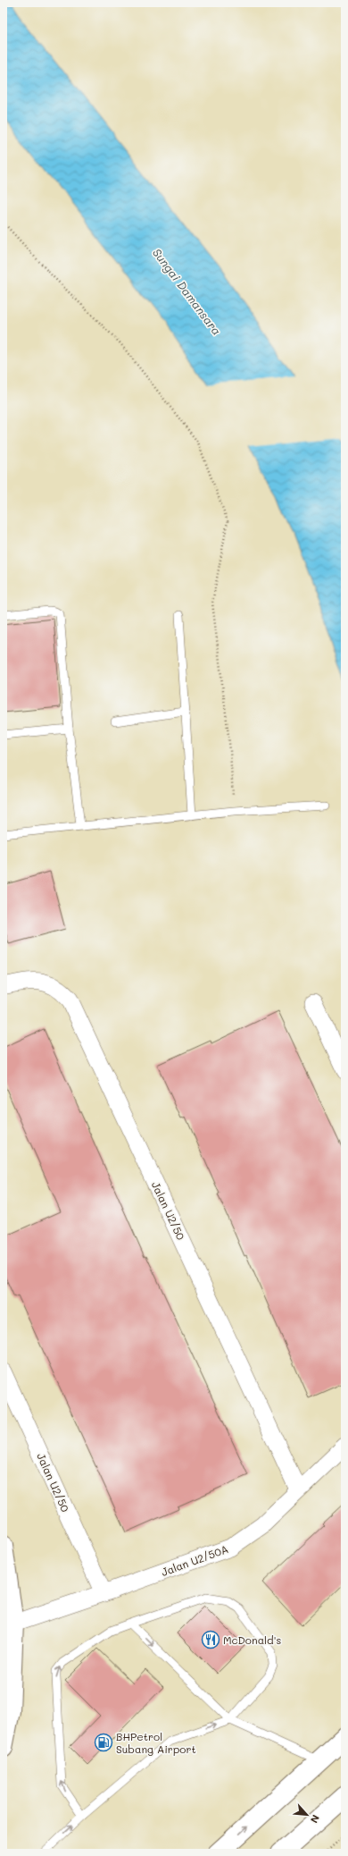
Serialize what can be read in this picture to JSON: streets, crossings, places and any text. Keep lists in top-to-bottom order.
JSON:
{
  "streets": {
    "street": ["Jalan U2/50", "Jalan U2/50A"]
  },
  "crossings": [
    ["Jalan U2/50", "Jalan U2/50A"]
  ],
  "water": ["Sungai Damansara"],
  "places": {
    "restaurant": ["McDonald's"],
    "fuel station": ["BHPetrol Subang Airport"]
  },
  "north": "bottom right"
}
